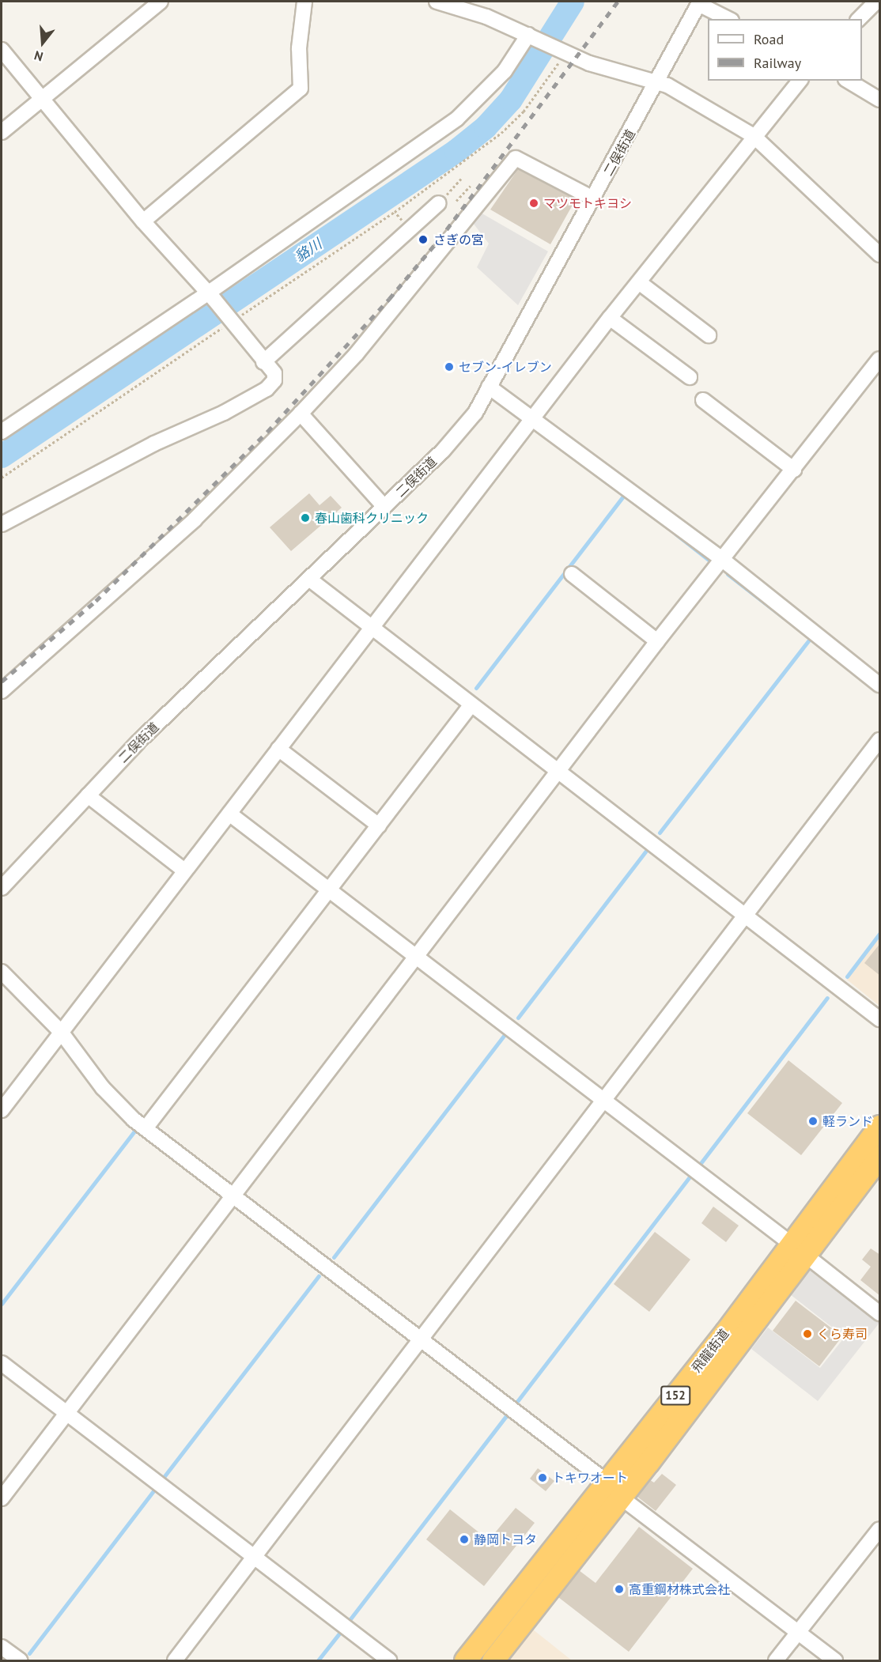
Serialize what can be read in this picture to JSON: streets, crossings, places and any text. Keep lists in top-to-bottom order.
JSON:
{
  "streets": {
    "highway": ["飛龍街道", "152"],
    "street": ["二俣街道"]
  },
  "water": ["貉川"],
  "places": [
    "マツモトキヨシ",
    "さぎの宮",
    "セブン-イレブン",
    "春山歯科クリニック",
    "軽ランド",
    "くら寿司",
    "トキワオート",
    "静岡トヨタ",
    "高重鋼材株式会社"
  ],
  "legend": ["Road", "Railway"],
  "north": "bottom"
}
